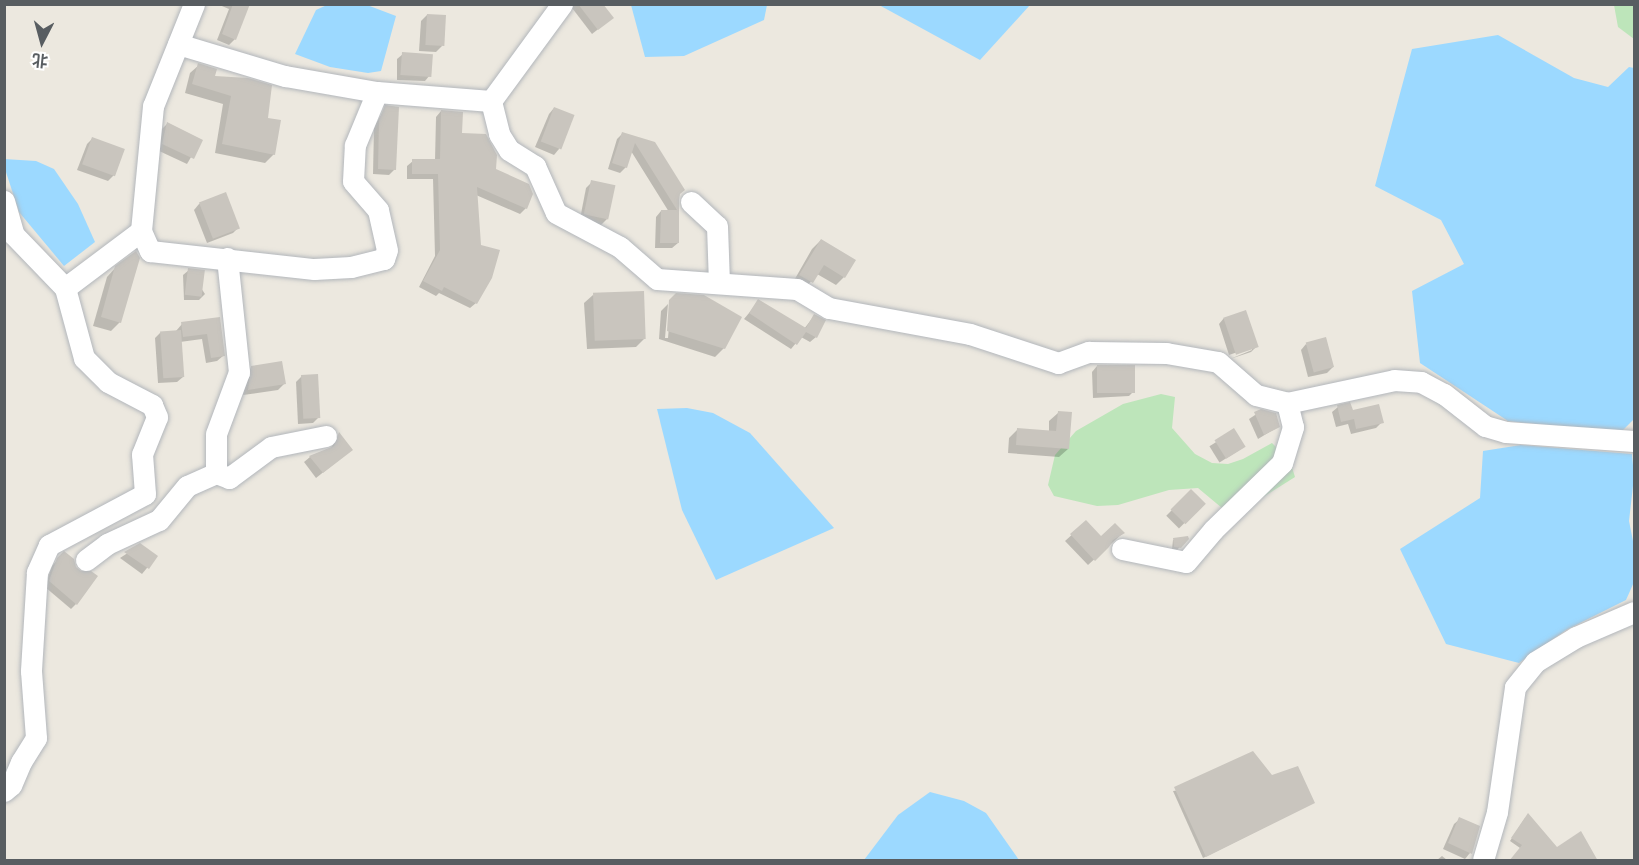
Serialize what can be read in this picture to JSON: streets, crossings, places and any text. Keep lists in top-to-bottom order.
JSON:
{
  "north": "bottom"
}
